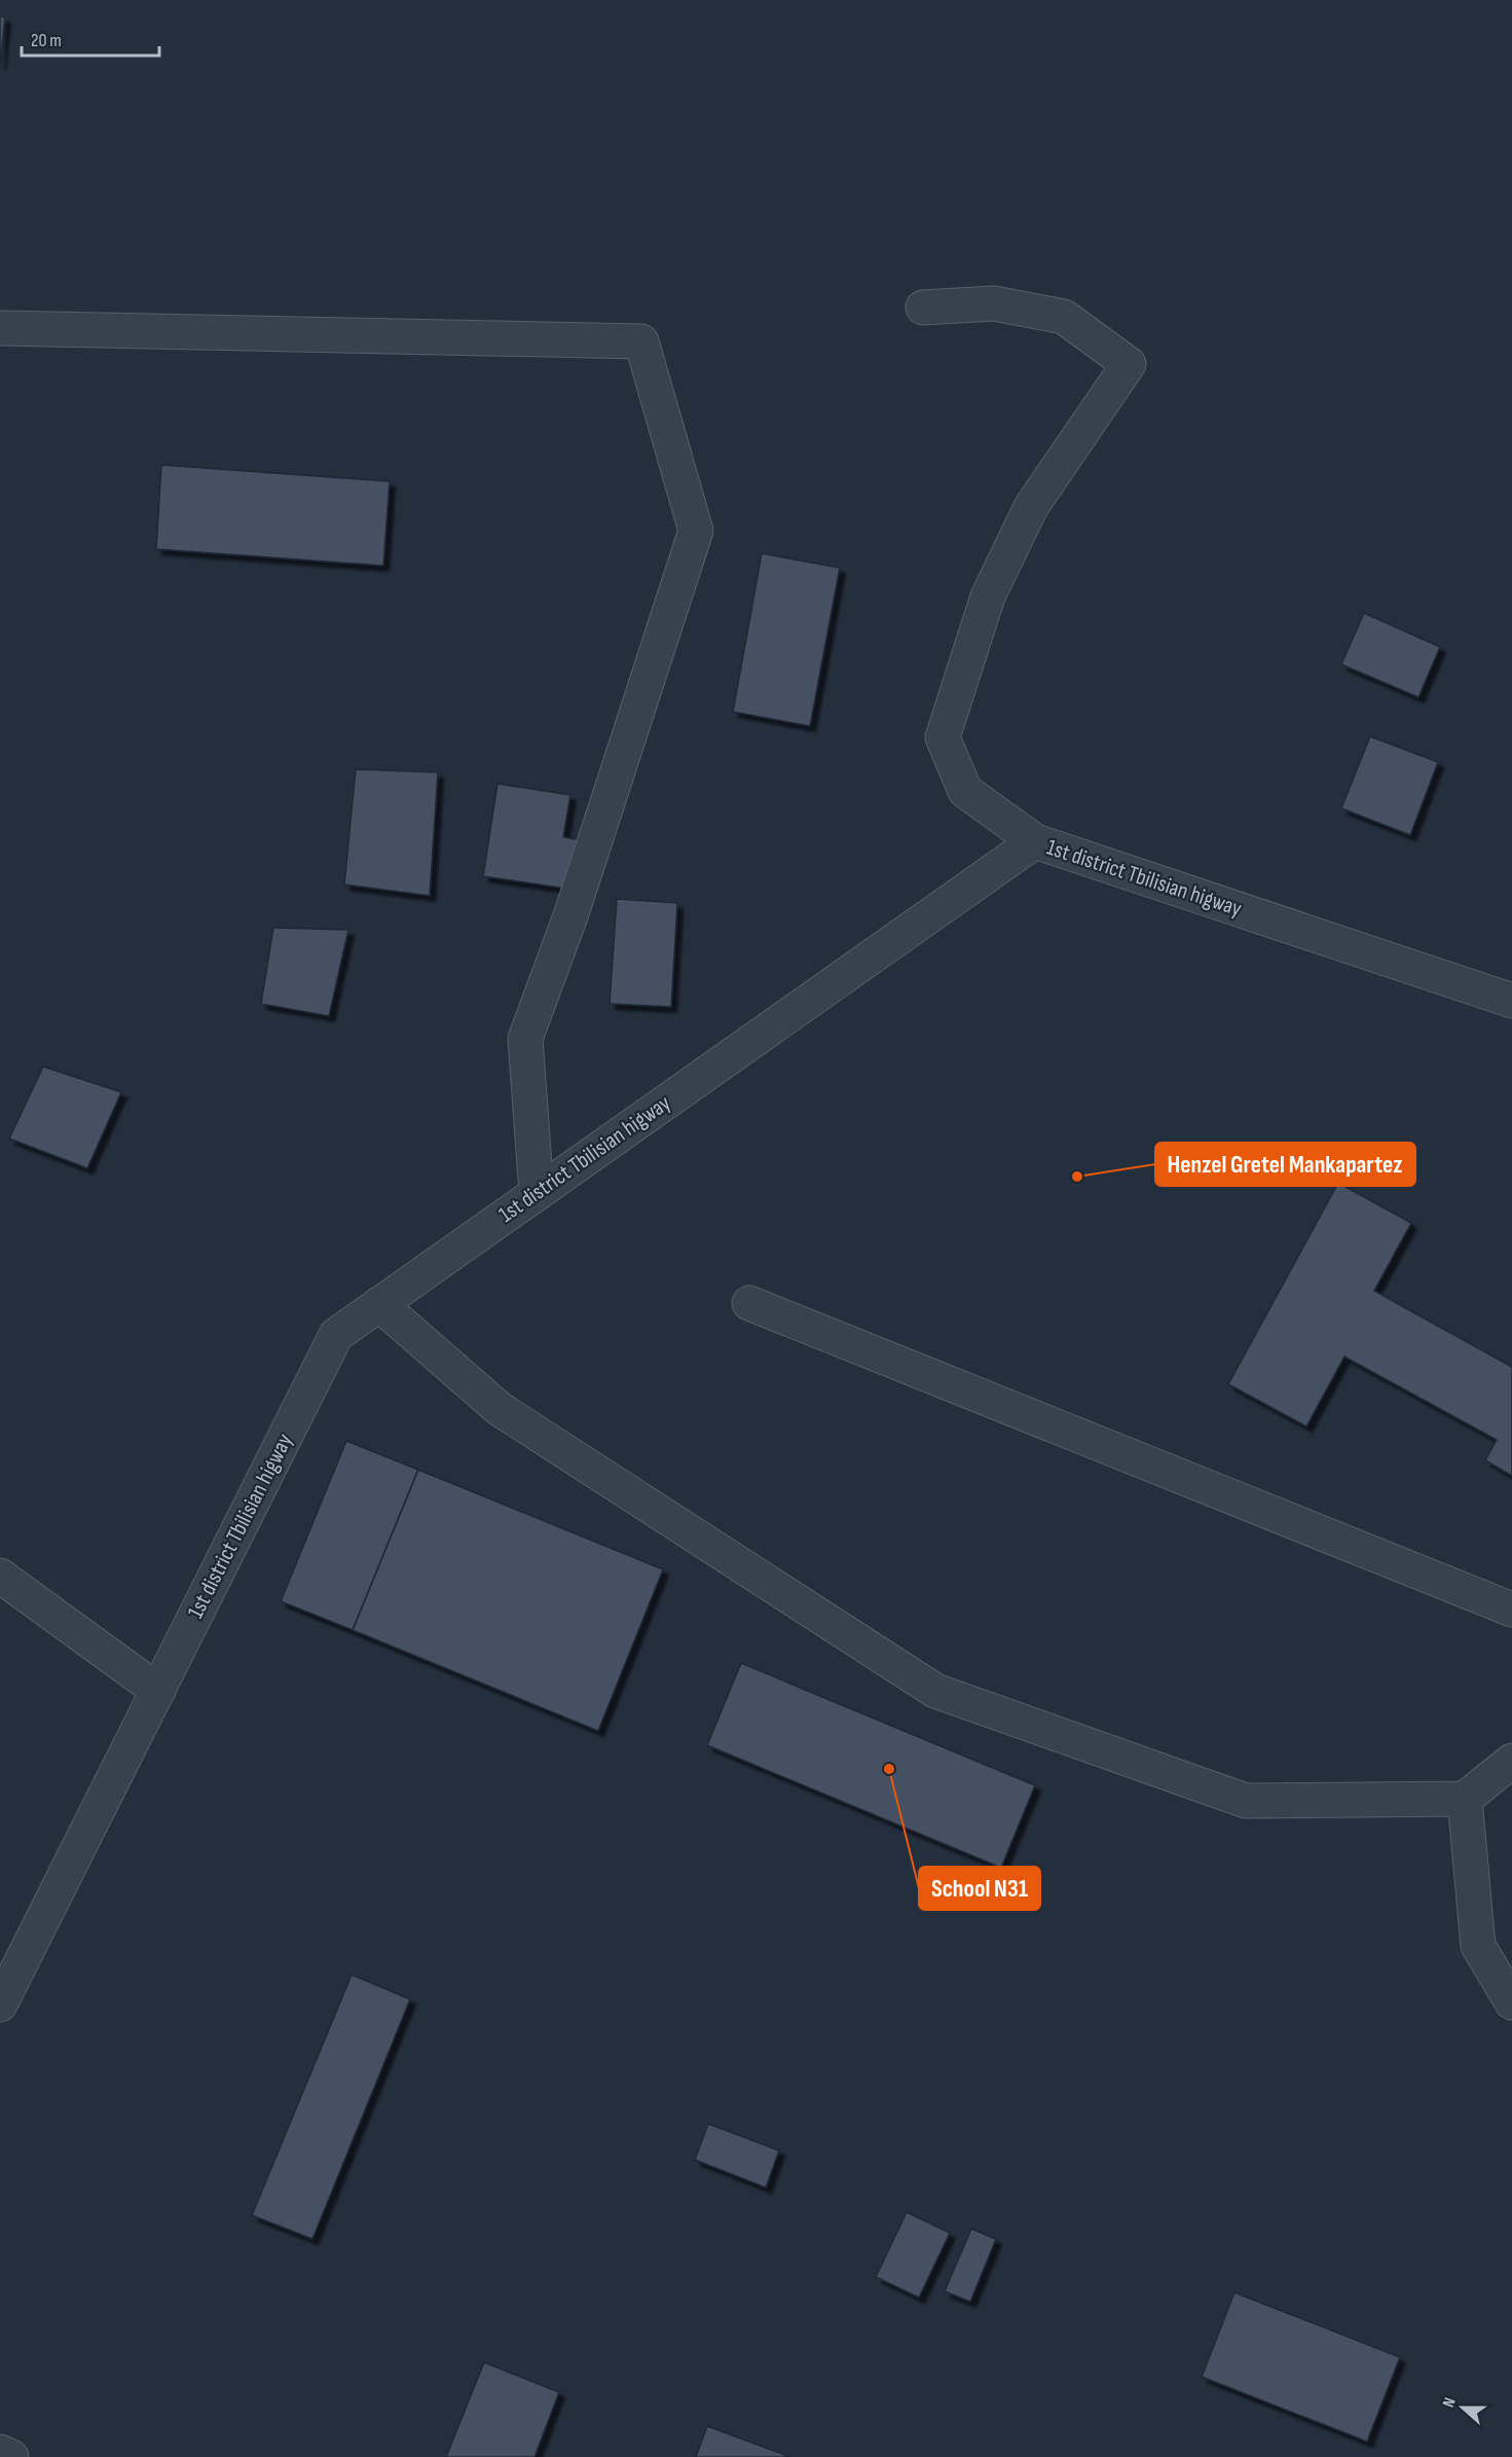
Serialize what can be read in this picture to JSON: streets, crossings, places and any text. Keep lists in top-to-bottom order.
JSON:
{
  "streets": {
    "street": ["1st district Tbilisian higway"]
  },
  "places": ["Henzel Gretel Mankapartez", "School N31"],
  "scale_bar": "20 m",
  "north": "left"
}
